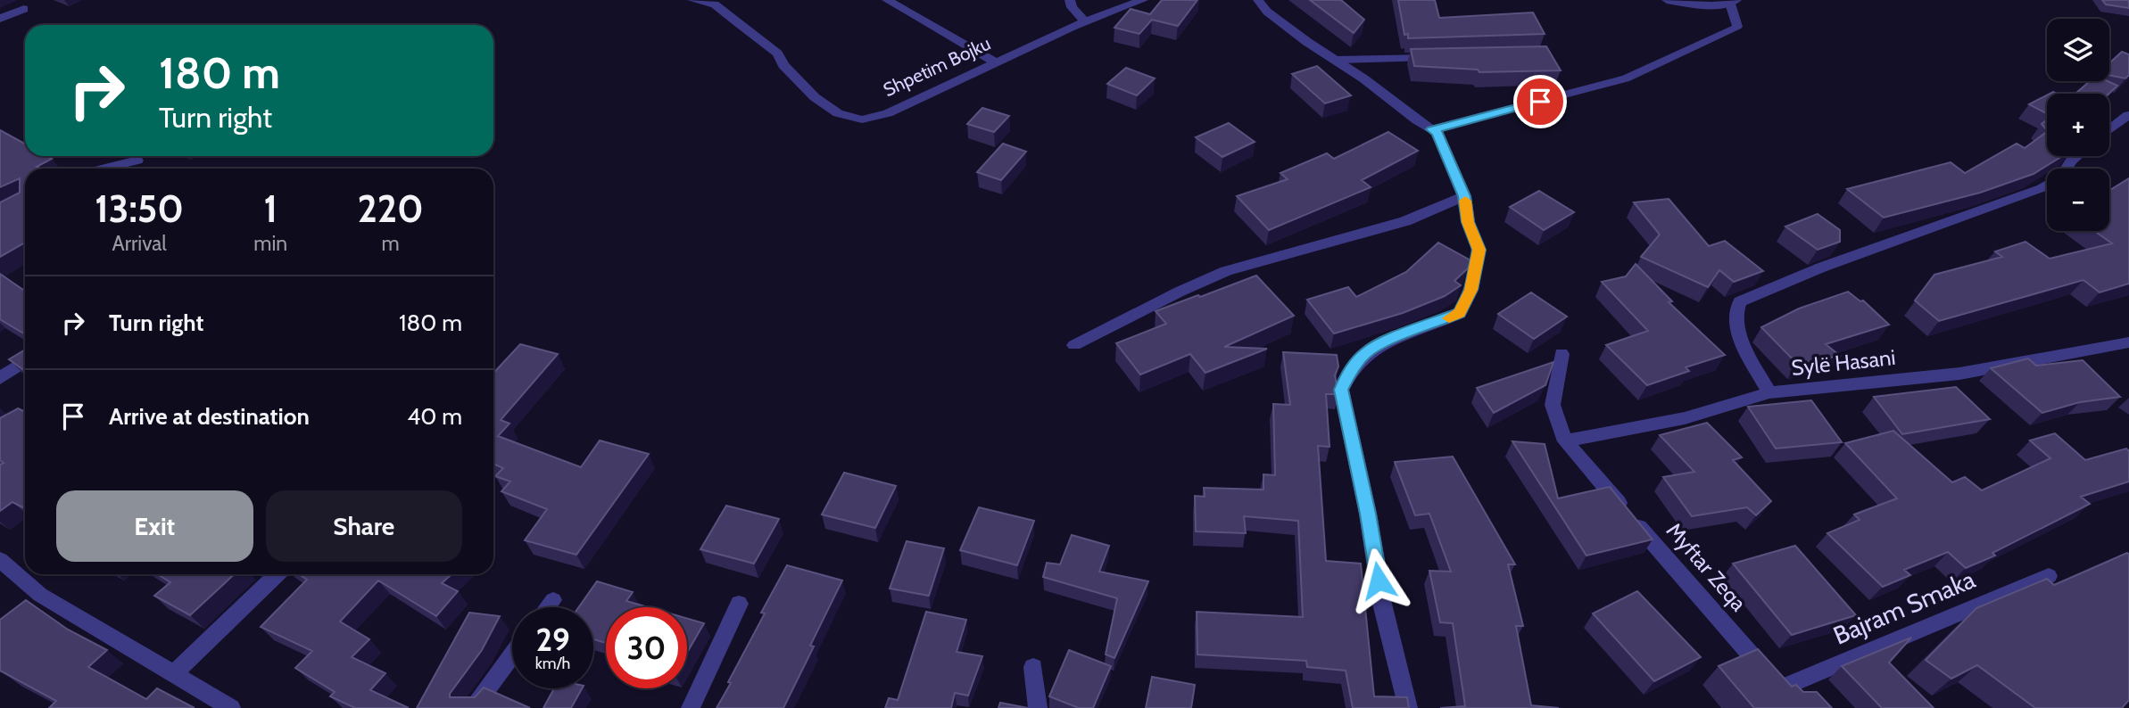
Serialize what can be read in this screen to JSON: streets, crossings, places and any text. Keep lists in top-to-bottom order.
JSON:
{
  "streets": {
    "street": [
      "Shpetim Bojku",
      "Sylë Hasani",
      "Myftar Zeqa",
      "Bajram Smaka"
    ]
  },
  "crossings": [
    ["Sylë Hasani", "Myftar Zeqa"],
    ["Myftar Zeqa", "Bajram Smaka"]
  ],
  "page": {
    "map_buttons": ["+", "−"],
    "turn": ["180 m", "Turn right"],
    "eta": [
      "13:50",
      "Arrival",
      "1",
      "min",
      "220",
      "m"
    ],
    "list": [
      {
        "name": "Turn right",
        "value": "180 m"
      },
      {
        "name": "Arrive at destination",
        "value": "40 m"
      }
    ],
    "buttons": ["Exit", "Share"],
    "speed": "29 km/h",
    "limit": "30"
  }
}
